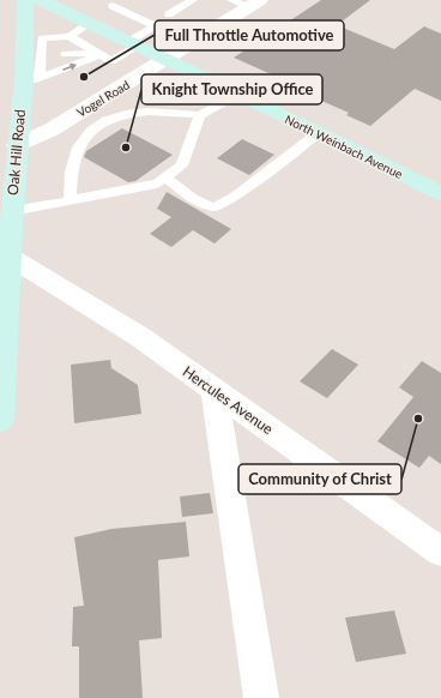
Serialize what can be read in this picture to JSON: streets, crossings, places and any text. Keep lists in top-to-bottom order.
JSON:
{
  "streets": {
    "main road": ["North Weinbach Avenue", "Oak Hill Road"],
    "street": ["Vogel Road", "Hercules Avenue"]
  },
  "crossings": [
    ["Vogel Road", "North Weinbach Avenue"],
    ["Vogel Road", "Oak Hill Road"],
    ["Oak Hill Road", "Hercules Avenue"]
  ],
  "places": ["Full Throttle Automotive", "Knight Township Office", "Community of Christ"]
}
